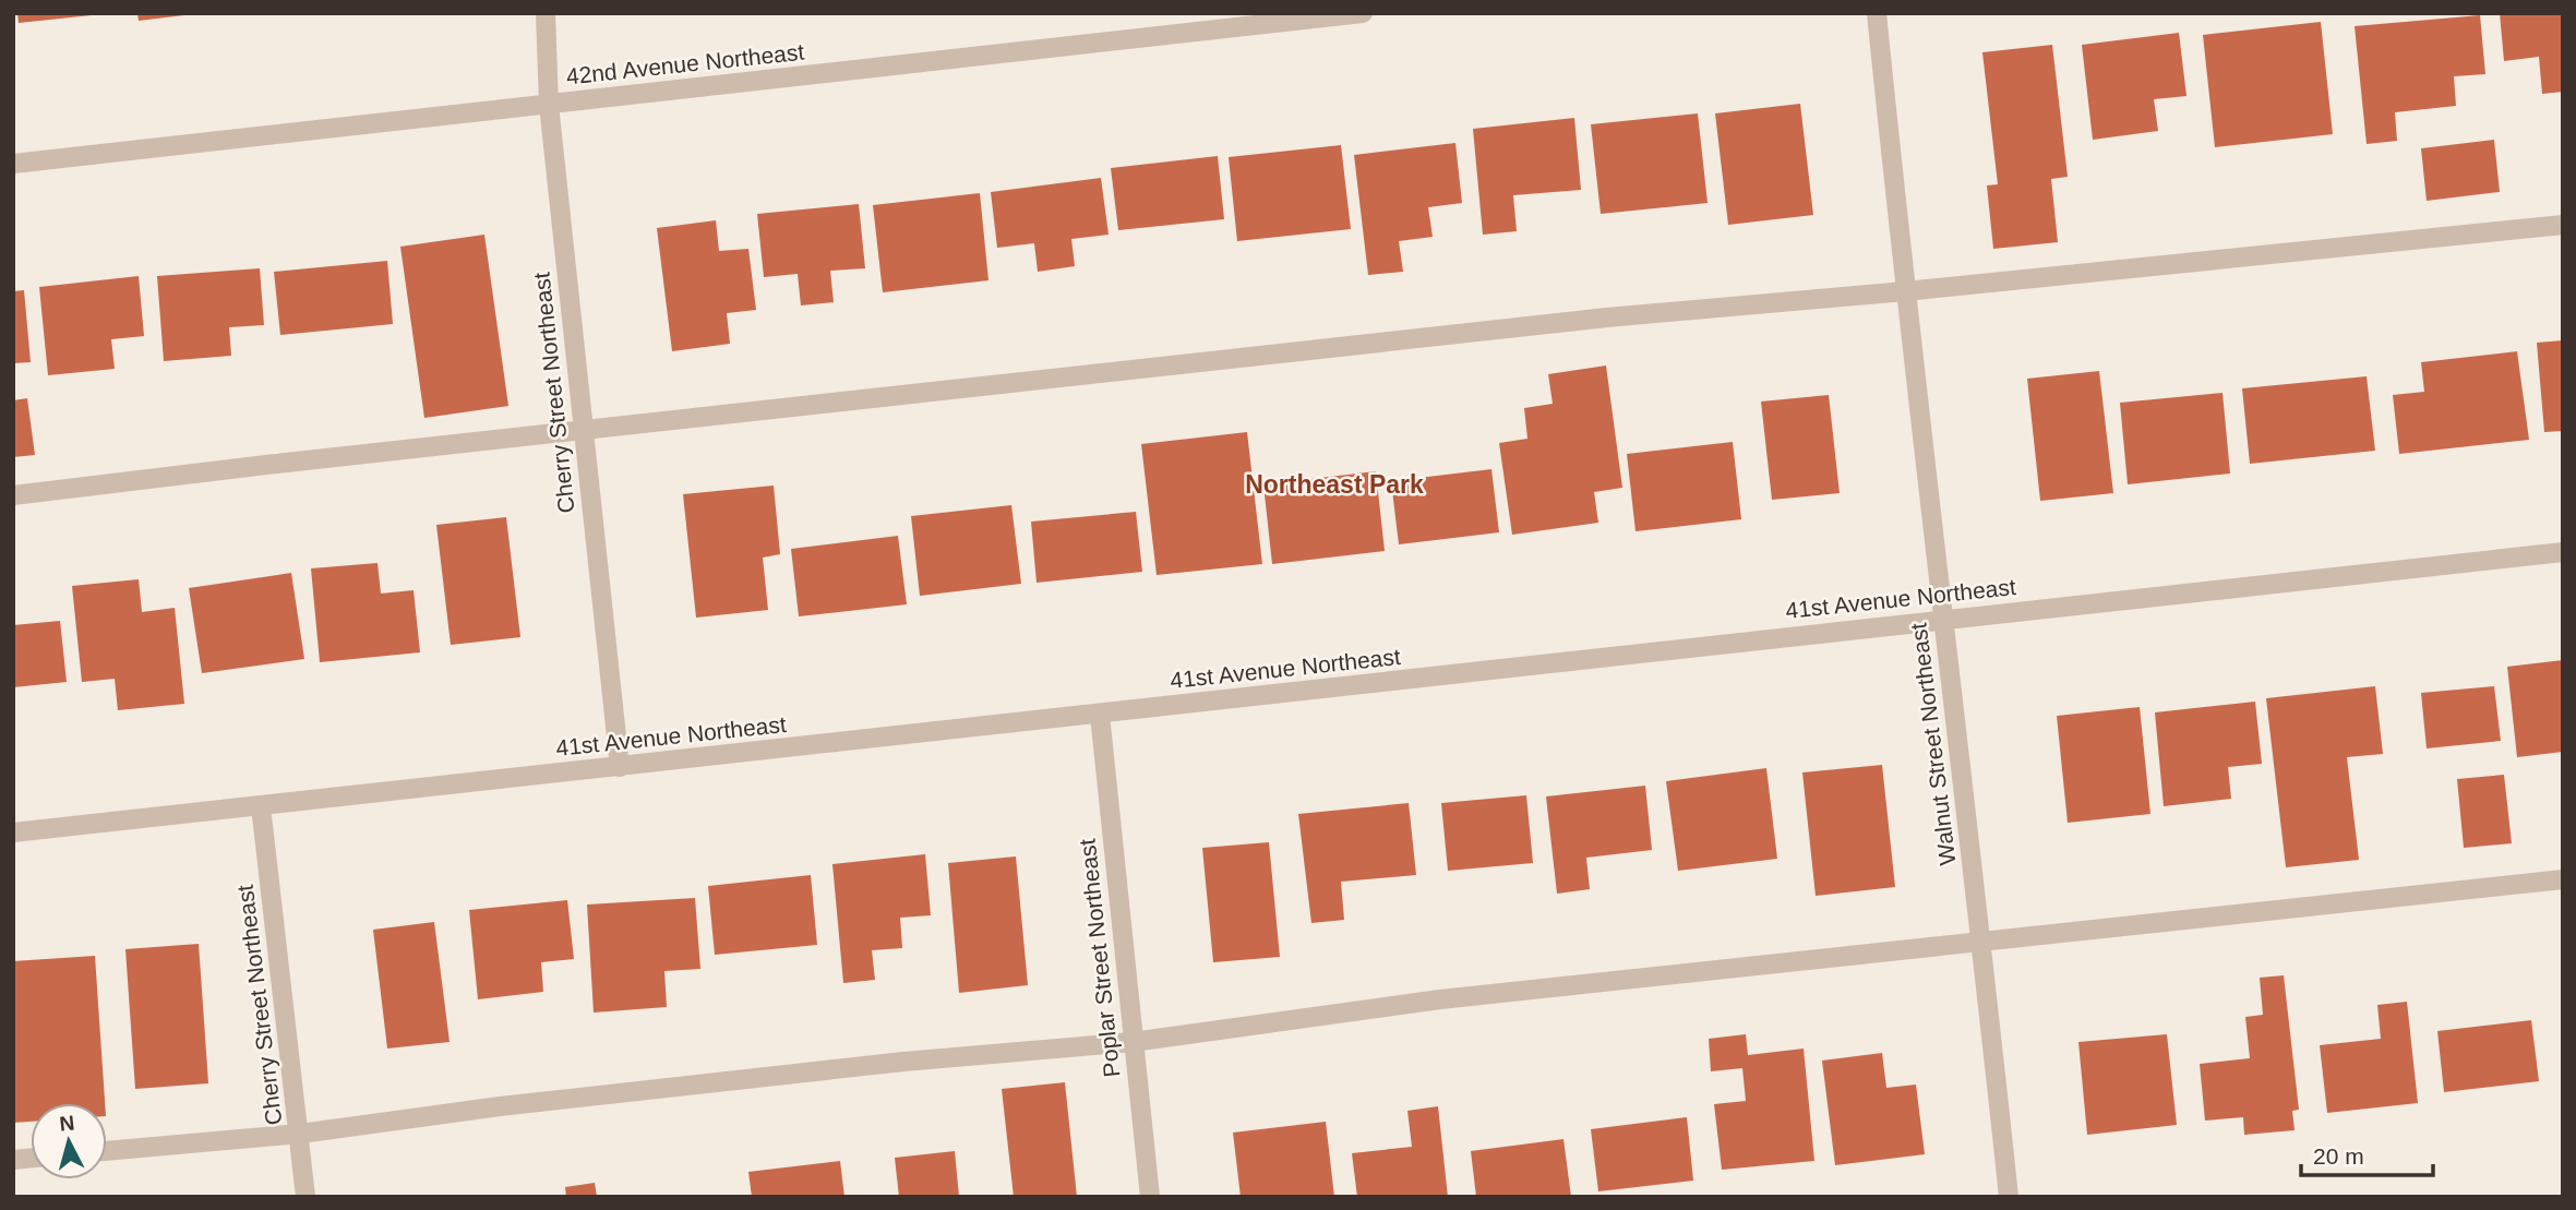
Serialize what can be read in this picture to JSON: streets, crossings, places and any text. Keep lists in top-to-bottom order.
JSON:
{
  "streets": {
    "street": [
      "42nd Avenue Northeast",
      "Cherry Street Northeast",
      "41st Avenue Northeast",
      "Walnut Street Northeast",
      "Poplar Street Northeast"
    ]
  },
  "crossings": [
    ["42nd Avenue Northeast", "Cherry Street Northeast"],
    ["Cherry Street Northeast", "41st Avenue Northeast"],
    ["41st Avenue Northeast", "Walnut Street Northeast"],
    ["41st Avenue Northeast", "Poplar Street Northeast"]
  ],
  "districts": ["Northeast Park"],
  "scale_bar": "20 m",
  "north": "top"
}
